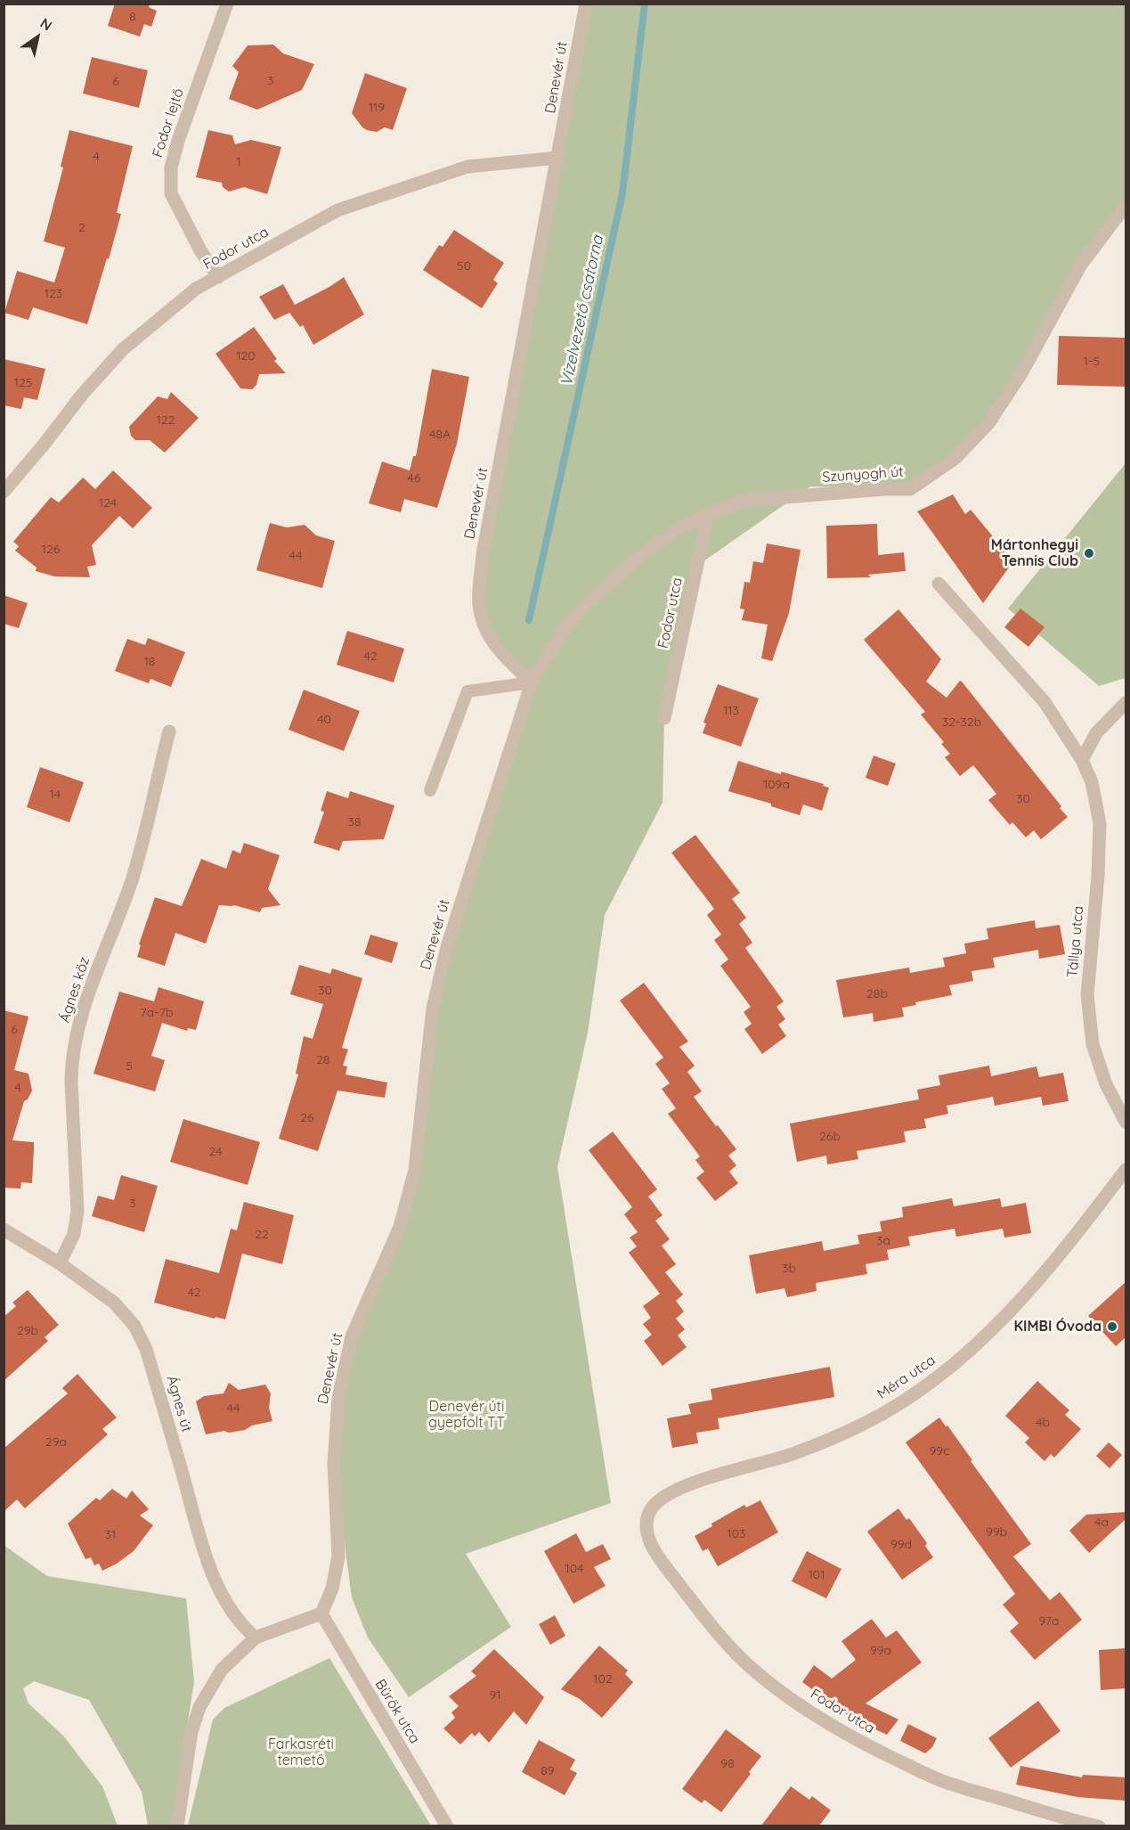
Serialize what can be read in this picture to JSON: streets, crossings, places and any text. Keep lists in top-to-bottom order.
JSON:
{
  "streets": {
    "street": [
      "Denevér út",
      "Fodor lejtő",
      "Fodor utca",
      "Szunyogh út",
      "Tállya utca",
      "Ágnes köz",
      "Méra utca",
      "Ágnes út",
      "Bürök utca"
    ]
  },
  "crossings": [
    ["Denevér út", "Fodor utca"],
    ["Denevér út", "Szunyogh út"],
    ["Denevér út", "Bürök utca"],
    ["Fodor lejtő", "Fodor utca"],
    ["Fodor utca", "Szunyogh út"],
    ["Fodor utca", "Méra utca"],
    ["Ágnes köz", "Ágnes út"]
  ],
  "water": ["Vízelvezető csatorna"],
  "parks": ["Denevér úti gyepfolt TT", "Farkasréti temető"],
  "places": ["Mártonhegyi Tennis Club", "KIMBI Óvoda"],
  "house_numbers": [
    "8",
    "3",
    "6",
    "119",
    "4",
    "1",
    "2",
    "50",
    "123",
    "120",
    "1-5",
    "125",
    "122",
    "48A",
    "46",
    "124",
    "126",
    "44",
    "42",
    "18",
    "113",
    "40",
    "32-32b",
    "109a",
    "14",
    "30",
    "38",
    "30",
    "28b",
    "7a-7b",
    "6",
    "28",
    "5",
    "4",
    "26",
    "26b",
    "24",
    "3",
    "22",
    "3a",
    "3b",
    "42",
    "29b",
    "44",
    "4b",
    "29a",
    "99c",
    "4a",
    "99b",
    "103",
    "31",
    "99d",
    "104",
    "101",
    "97a",
    "99a",
    "102",
    "91",
    "98",
    "89"
  ],
  "north": "top right"
}
